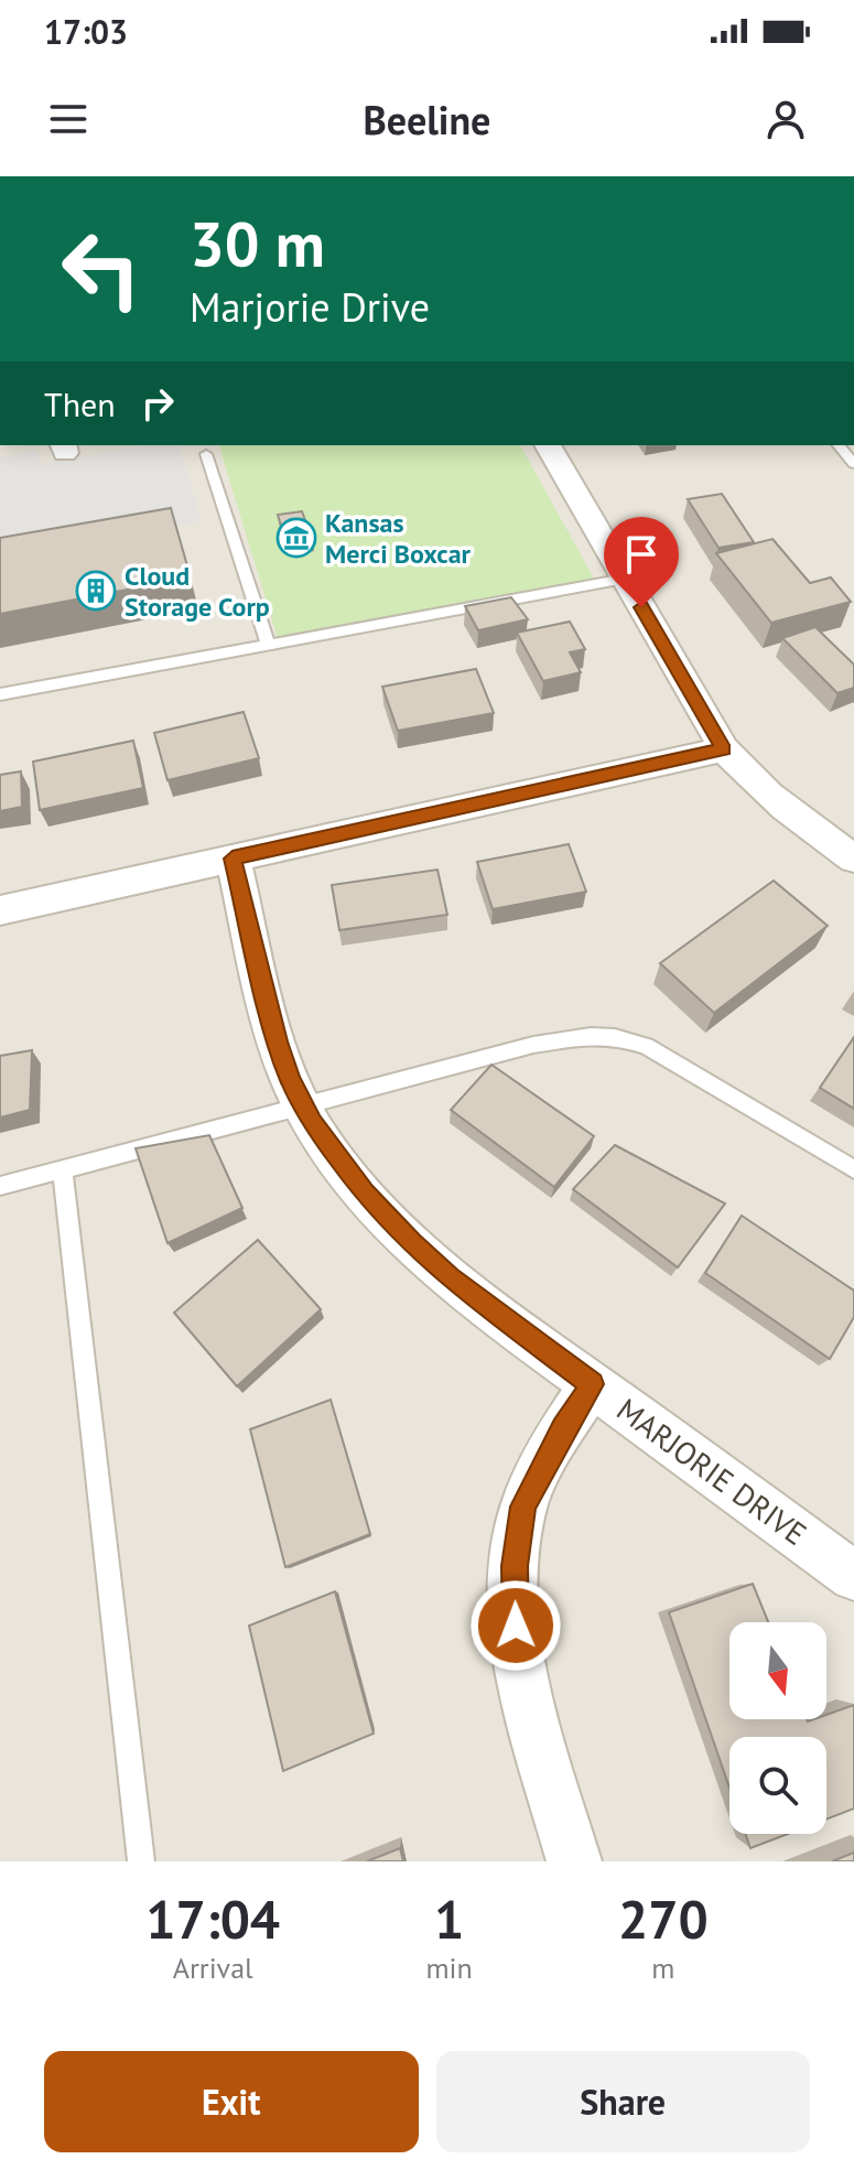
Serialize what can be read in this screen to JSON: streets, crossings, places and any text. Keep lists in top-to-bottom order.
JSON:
{
  "streets": {
    "street": ["MARJORIE DRIVE"]
  },
  "places": {
    "museum": ["Kansas Merci Boxcar"],
    "building": ["Cloud Storage Corp"]
  },
  "north": "bottom",
  "page": {
    "status": "17:03",
    "header": "Beeline",
    "turn": ["30 m", "Marjorie Drive"],
    "then": "Then",
    "eta": [
      "17:04",
      "Arrival",
      "1",
      "min",
      "270",
      "m"
    ],
    "buttons": ["Exit", "Share"]
  }
}
